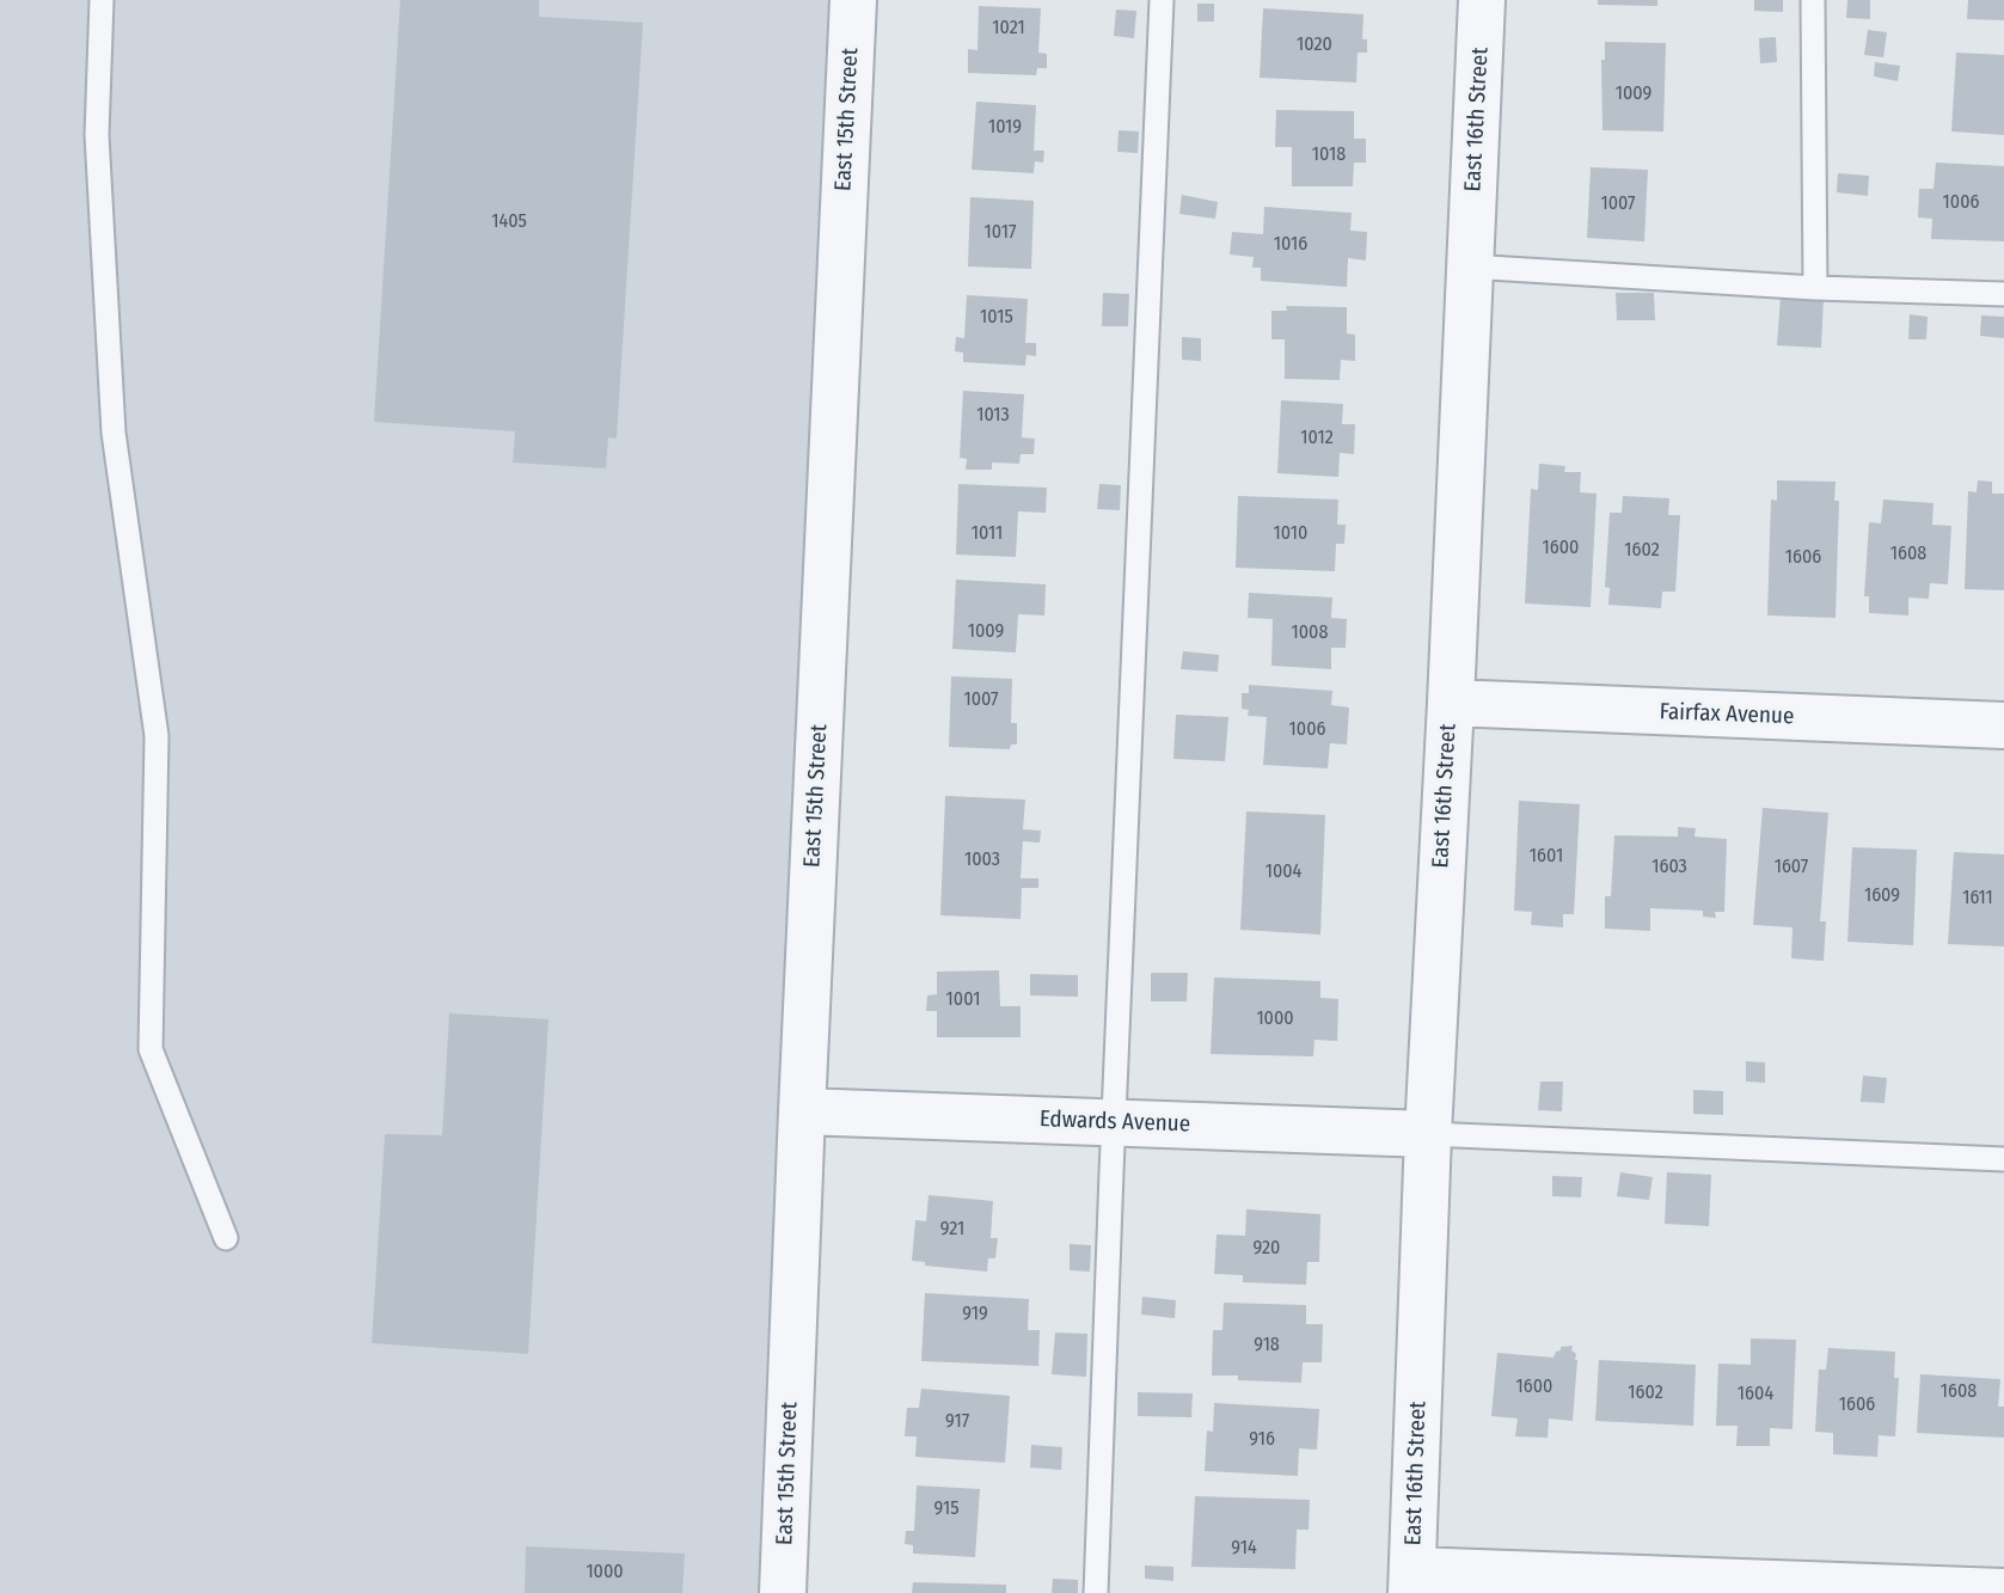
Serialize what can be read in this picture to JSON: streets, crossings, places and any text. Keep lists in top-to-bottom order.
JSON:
{
  "streets": {
    "street": [
      "East 15th Street",
      "East 16th Street",
      "Fairfax Avenue",
      "Edwards Avenue"
    ]
  },
  "crossings": [
    ["East 15th Street", "Edwards Avenue"],
    ["East 16th Street", "Fairfax Avenue"],
    ["East 16th Street", "Edwards Avenue"]
  ],
  "house_numbers": [
    "1021",
    "1020",
    "1009",
    "1019",
    "1018",
    "1006",
    "1007",
    "1405",
    "1017",
    "1016",
    "1015",
    "1013",
    "1012",
    "1011",
    "1010",
    "1600",
    "1602",
    "1608",
    "1606",
    "1009",
    "1008",
    "1007",
    "1006",
    "1601",
    "1003",
    "1603",
    "1607",
    "1004",
    "1609",
    "1611",
    "1001",
    "1000",
    "921",
    "920",
    "919",
    "918",
    "1600",
    "1608",
    "1602",
    "1604",
    "1606",
    "917",
    "916",
    "915",
    "914",
    "1000"
  ]
}
